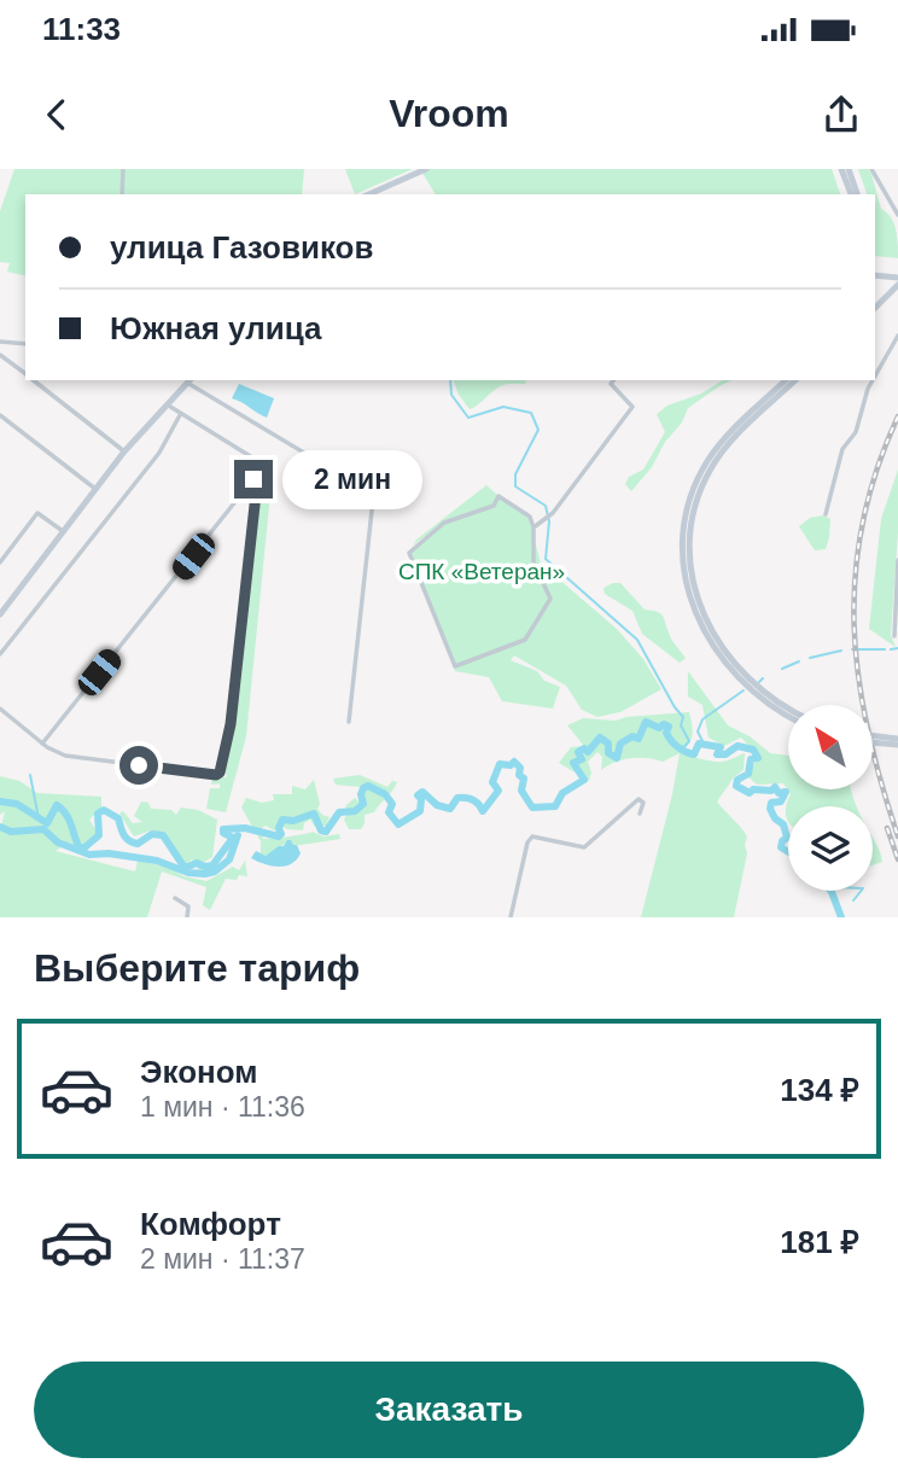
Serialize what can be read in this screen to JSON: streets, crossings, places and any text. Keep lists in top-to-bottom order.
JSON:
{
  "parks": ["СПК «Ветеран»"],
  "north": "top left",
  "page": {
    "status": "11:33",
    "header": "Vroom",
    "banner": ["улица Газовиков", "Южная улица"],
    "bubble": "2 мин",
    "heading": "Выберите тариф",
    "list": [
      {
        "name": "Эконом",
        "note": "1 мин · 11:36",
        "value": "134 ₽"
      },
      {
        "name": "Комфорт",
        "note": "2 мин · 11:37",
        "value": "181 ₽"
      }
    ],
    "buttons": "Заказать"
  }
}
